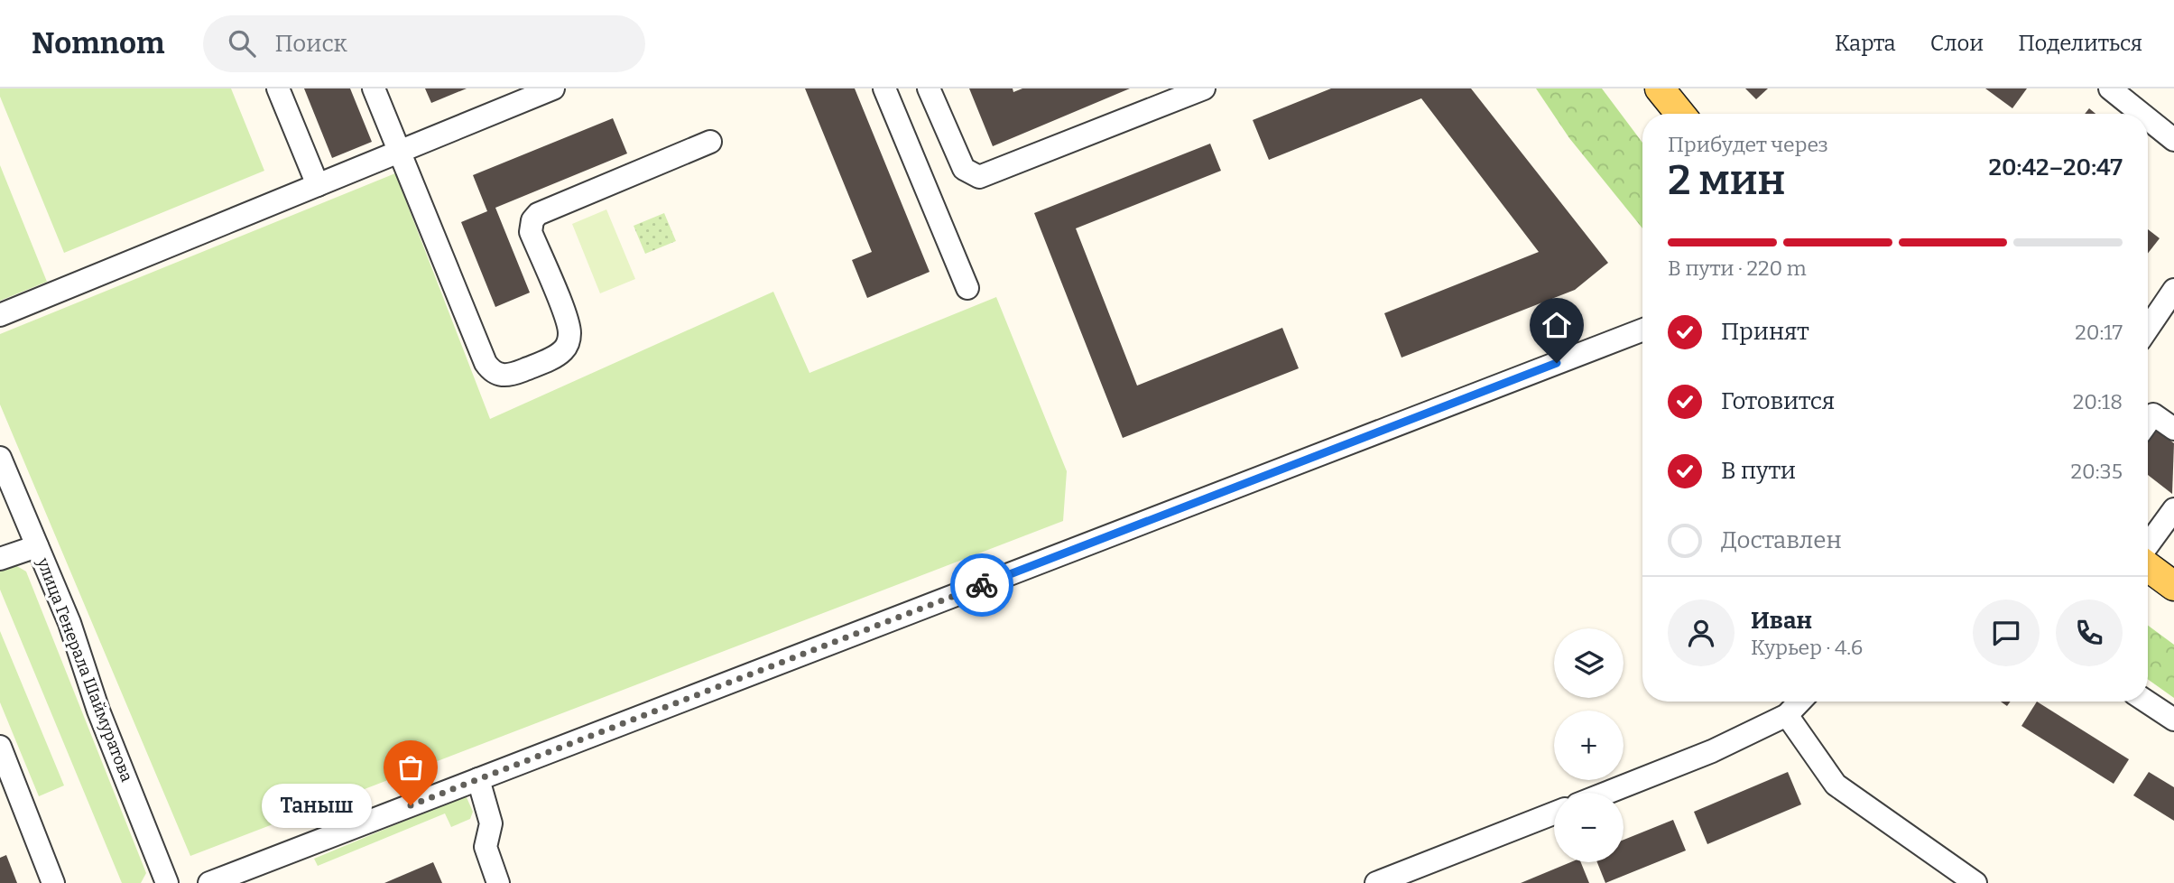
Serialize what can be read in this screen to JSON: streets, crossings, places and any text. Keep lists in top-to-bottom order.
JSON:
{
  "streets": {
    "street": ["улица Генерала Шаймуратова"]
  },
  "places": ["Таныш"],
  "page": {
    "header": "Nomnom",
    "search": "Поиск",
    "nav": ["Карта", "Слои", "Поделиться"],
    "heading": ["2 мин", "Прибудет через", "20:42–20:47"],
    "panel": ["Иван", "Курьер · 4.6"],
    "bar": "В пути · 220 m",
    "list": [
      ["Принят", "20:17"],
      ["Готовится", "20:18"],
      ["В пути", "20:35"],
      "Доставлен"
    ],
    "map_buttons": ["+", "−"],
    "bubble": "Таныш"
  }
}
